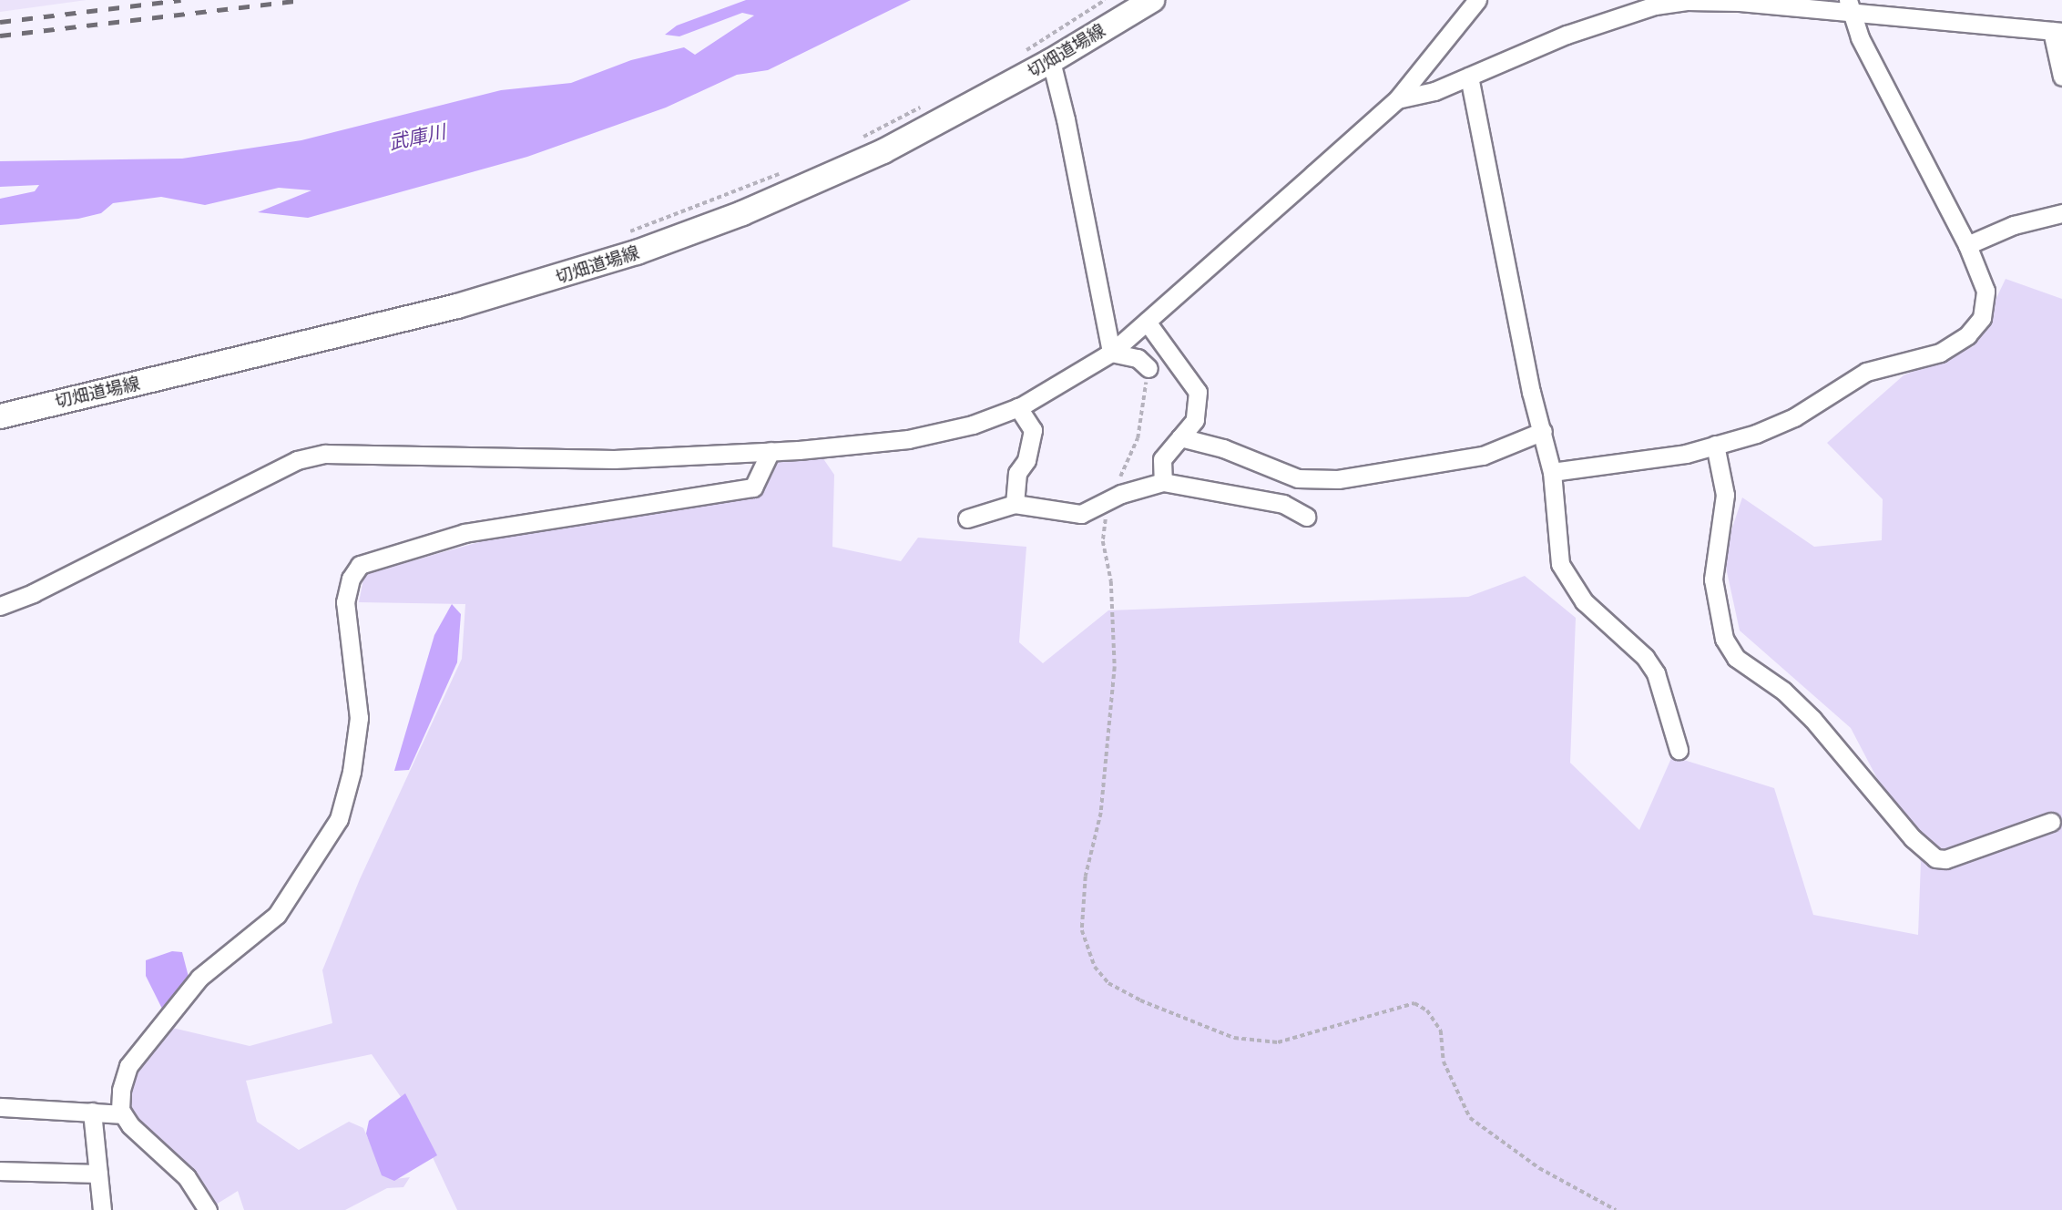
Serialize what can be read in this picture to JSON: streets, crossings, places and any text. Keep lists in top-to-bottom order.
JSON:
{
  "streets": {
    "main road": ["切畑道場線"]
  },
  "water": ["武庫川"]
}
